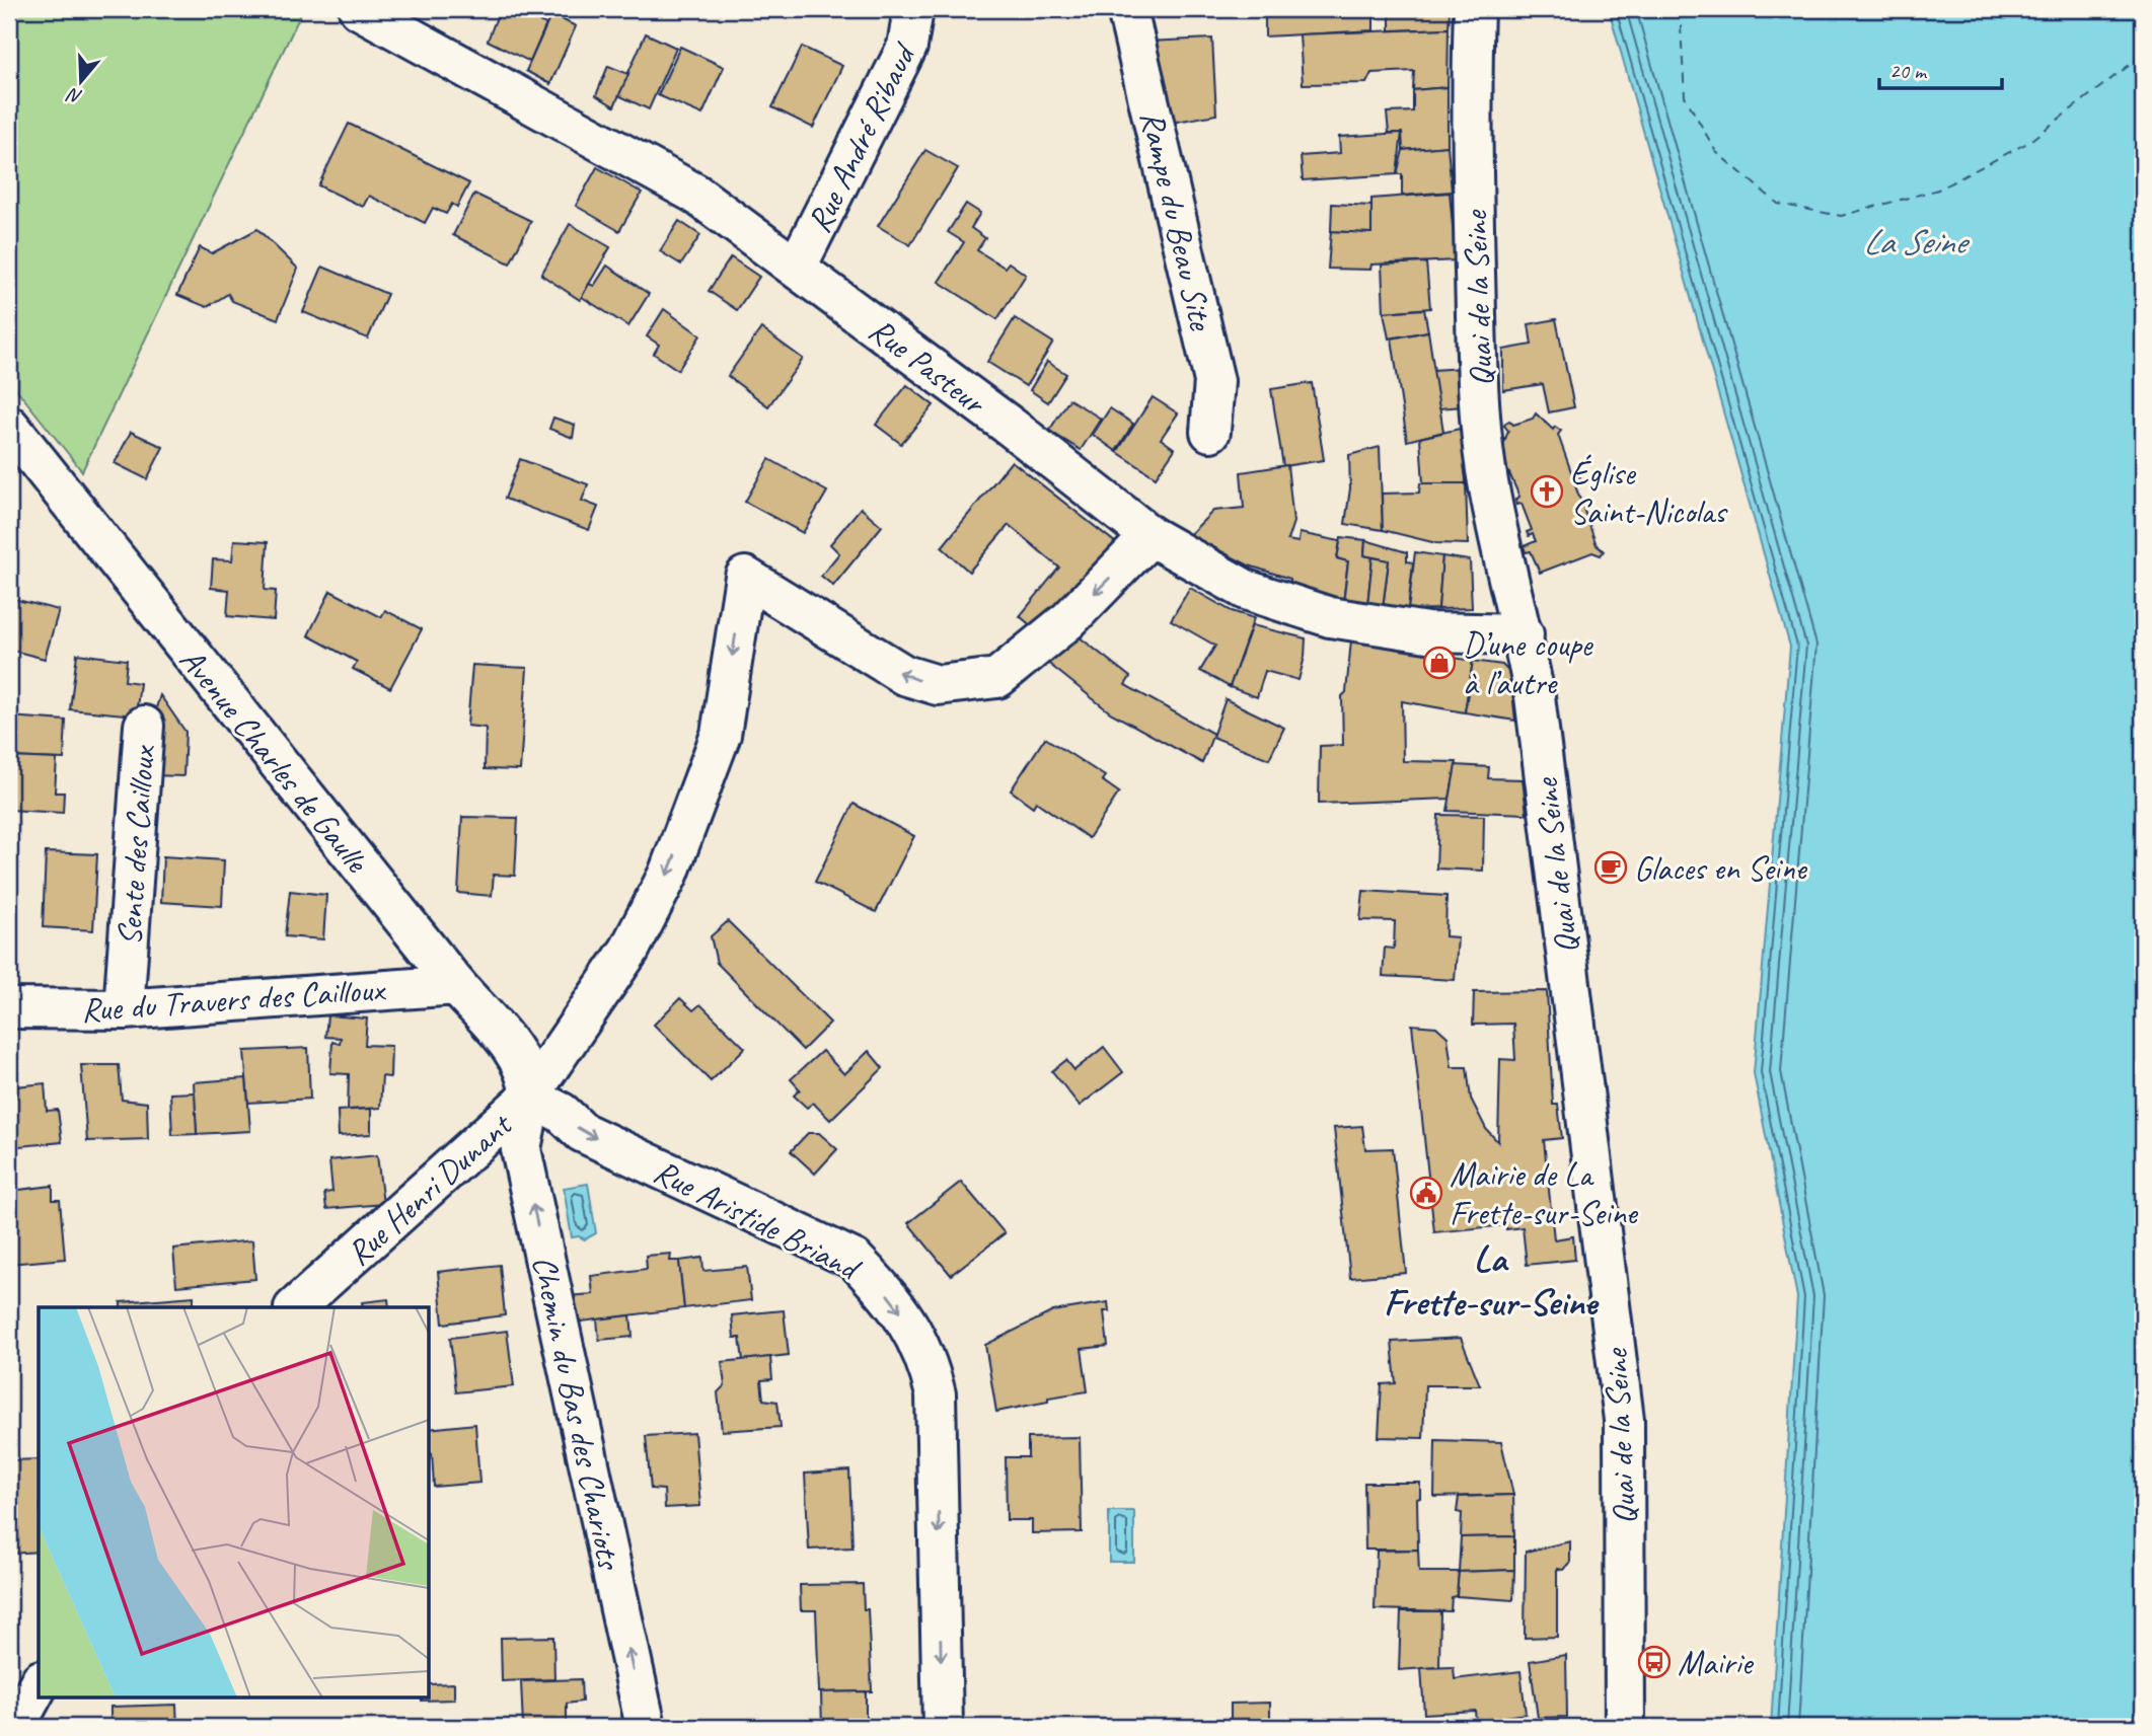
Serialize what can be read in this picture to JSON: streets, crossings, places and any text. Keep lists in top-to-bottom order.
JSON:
{
  "streets": {
    "street": [
      "Rue André Ribaud",
      "Rampe du Beau Site",
      "Quai de la Seine",
      "Rue Pasteur",
      "Avenue Charles de Gaulle",
      "Sente des Cailloux",
      "Rue du Travers des Cailloux",
      "Rue Henri Dunant",
      "Rue Aristide Briand",
      "Chemin du Bas des Chariots"
    ]
  },
  "crossings": [
    ["Rue André Ribaud", "Rue Pasteur"],
    ["Quai de la Seine", "Rue Pasteur"],
    ["Avenue Charles de Gaulle", "Rue du Travers des Cailloux"],
    ["Avenue Charles de Gaulle", "Rue Henri Dunant"],
    ["Avenue Charles de Gaulle", "Rue Aristide Briand"],
    ["Avenue Charles de Gaulle", "Chemin du Bas des Chariots"],
    ["Sente des Cailloux", "Rue du Travers des Cailloux"],
    ["Rue Henri Dunant", "Rue Aristide Briand"],
    ["Rue Henri Dunant", "Chemin du Bas des Chariots"],
    ["Rue Aristide Briand", "Chemin du Bas des Chariots"]
  ],
  "one_way": ["Rue Aristide Briand", "Chemin du Bas des Chariots"],
  "districts": ["La Frette-sur-Seine"],
  "water": ["La Seine"],
  "places": {
    "church": ["Église Saint-Nicolas"],
    "shop": ["D’une coupe à l’autre"],
    "cafe": ["Glaces en Seine"],
    "public building": ["Mairie de La Frette-sur-Seine"],
    "bus stop": ["Mairie"]
  },
  "scale_bar": "20 m",
  "north": "bottom"
}
